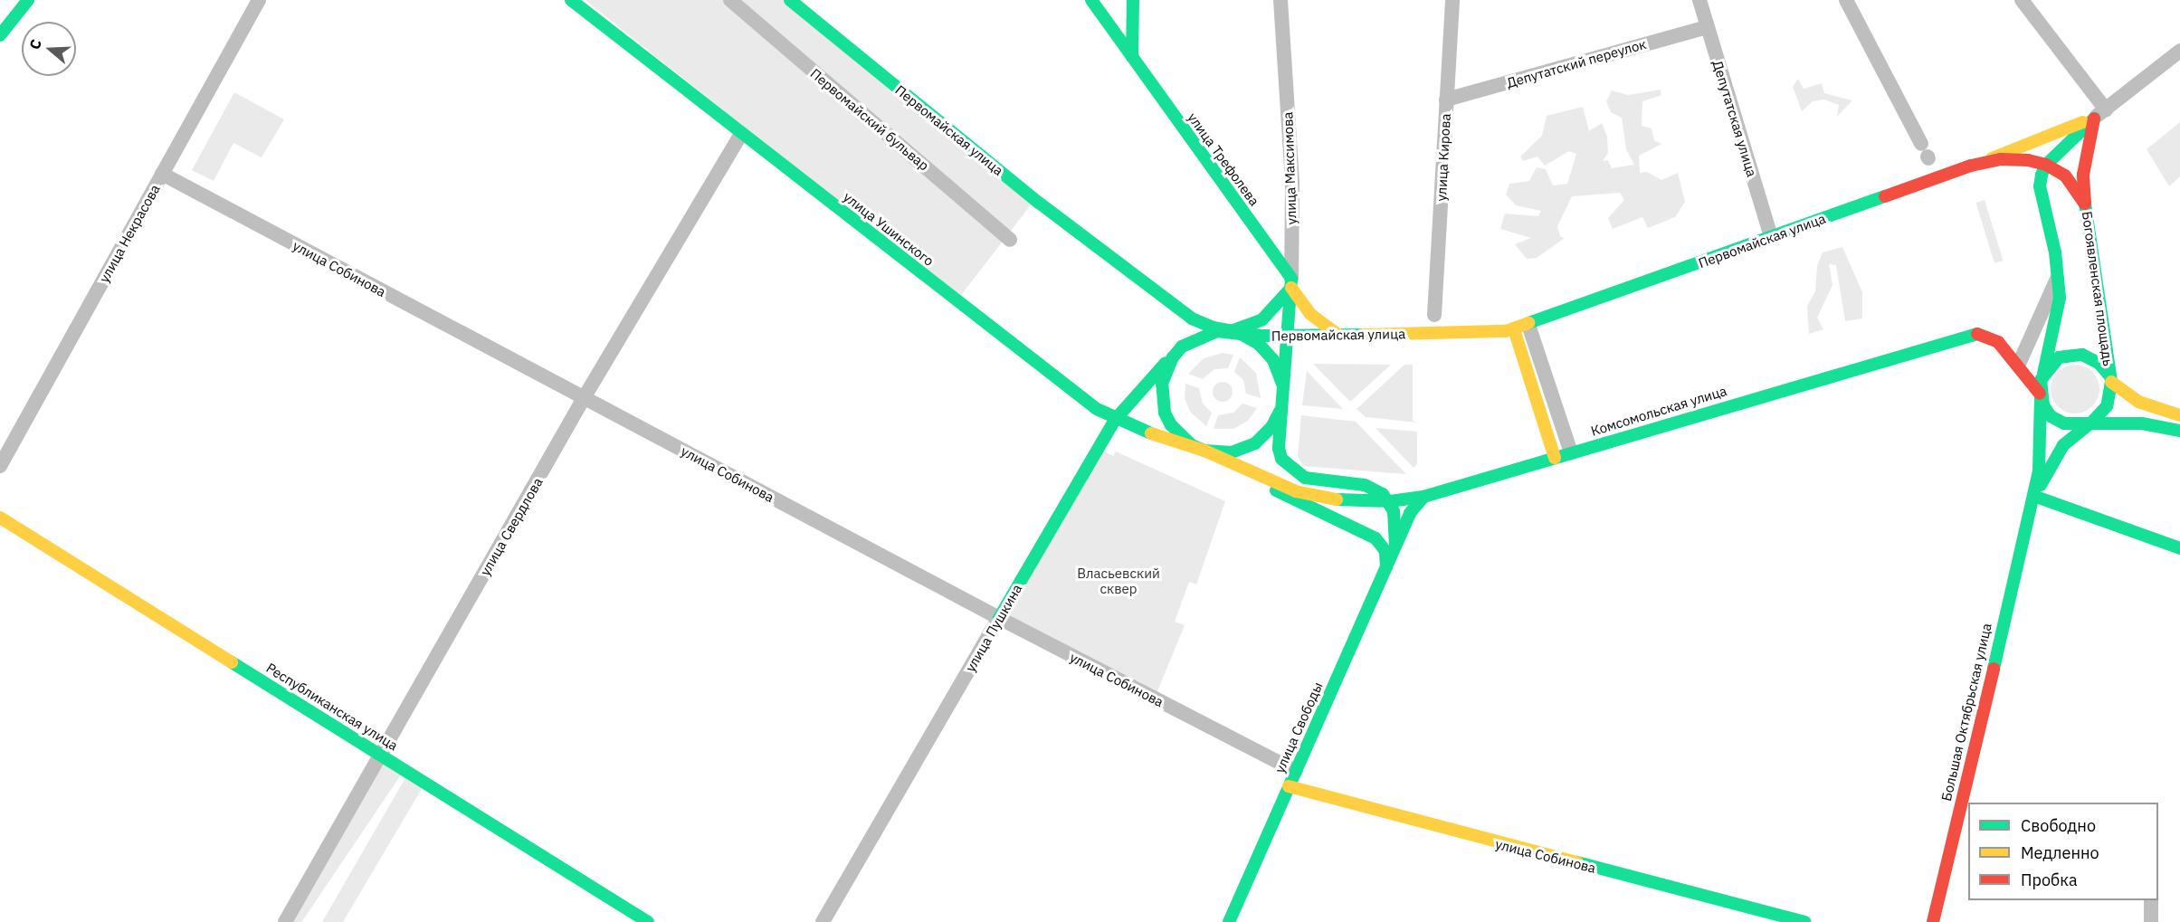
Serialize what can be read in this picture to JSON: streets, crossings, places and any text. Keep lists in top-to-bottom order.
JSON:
{
  "streets": {
    "main road": [
      "Первомайская улица",
      "улица Трефолева",
      "улица Максимова",
      "улица Ушинского",
      "улица Собинова",
      "Богоявленская площадь",
      "Комсомольская улица",
      "улица Пушкина",
      "Республиканская улица",
      "Большая Октябрьская улица",
      "улица Свободы"
    ],
    "street": [
      "Депутатский переулок",
      "Депутатская улица",
      "Первомайский бульвар",
      "улица Кирова",
      "улица Некрасова",
      "улица Свердлова"
    ]
  },
  "crossings": [
    ["Депутатский переулок", "Депутатская улица"],
    ["Депутатский переулок", "улица Кирова"],
    ["Депутатская улица", "Первомайская улица"],
    ["Первомайская улица", "улица Трефолева"],
    ["Первомайская улица", "улица Максимова"],
    ["Первомайская улица", "улица Ушинского"],
    ["Первомайская улица", "Богоявленская площадь"],
    ["Первомайская улица", "Комсомольская улица"],
    ["Первомайская улица", "улица Пушкина"],
    ["улица Трефолева", "улица Максимова"],
    ["улица Максимова", "улица Ушинского"],
    ["улица Максимова", "Комсомольская улица"],
    ["улица Максимова", "улица Пушкина"],
    ["улица Максимова", "улица Свободы"],
    ["улица Ушинского", "Комсомольская улица"],
    ["улица Ушинского", "улица Свердлова"],
    ["улица Ушинского", "улица Пушкина"],
    ["улица Некрасова", "улица Собинова"],
    ["улица Собинова", "улица Свердлова"],
    ["улица Собинова", "улица Пушкина"],
    ["улица Собинова", "улица Свободы"],
    ["Богоявленская площадь", "Комсомольская улица"],
    ["Богоявленская площадь", "Большая Октябрьская улица"],
    ["Комсомольская улица", "улица Пушкина"],
    ["Комсомольская улица", "Большая Октябрьская улица"],
    ["Комсомольская улица", "улица Свободы"],
    ["улица Свердлова", "Республиканская улица"]
  ],
  "parks": ["Власьевский сквер"],
  "legend": ["Свободно", "Медленно", "Пробка"],
  "north": "left"
}
